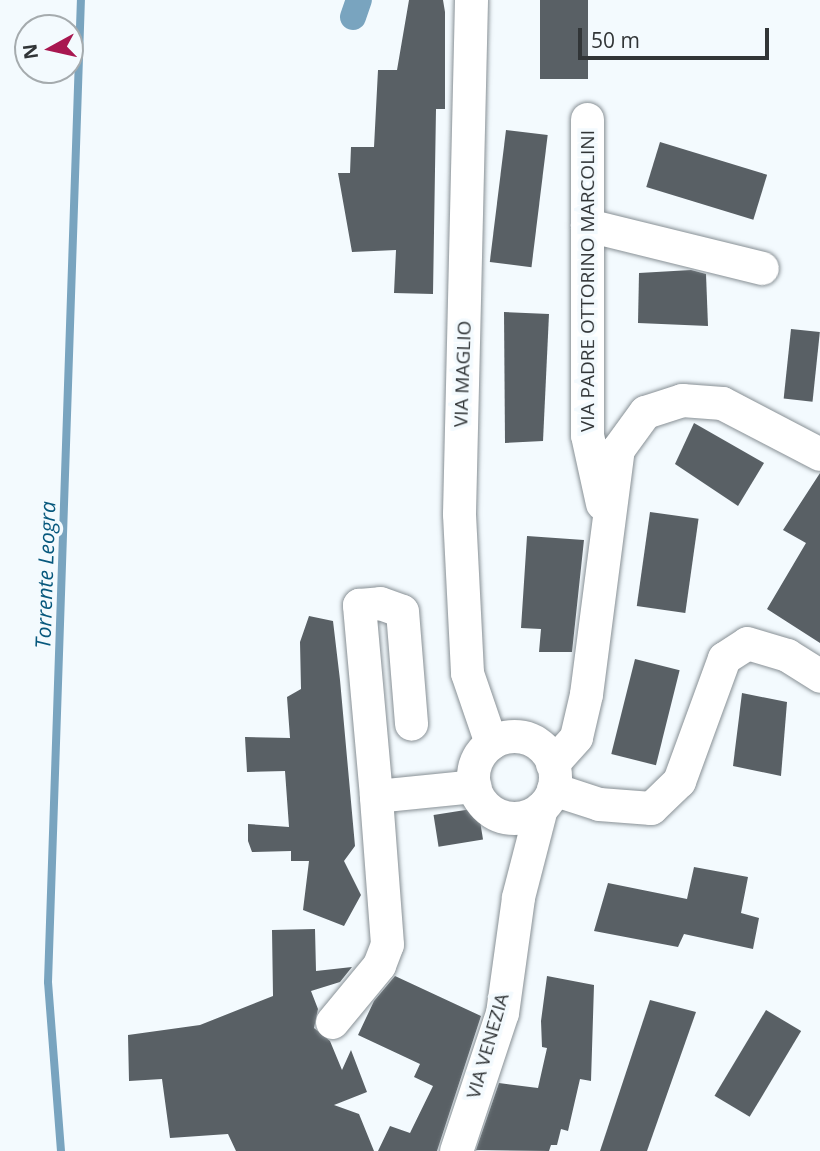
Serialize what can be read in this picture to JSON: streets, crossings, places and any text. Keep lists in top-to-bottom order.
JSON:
{
  "streets": {
    "street": ["VIA PADRE OTTORINO MARCOLINI", "VIA MAGLIO", "VIA VENEZIA"]
  },
  "crossings": [
    ["VIA MAGLIO", "VIA VENEZIA"]
  ],
  "water": ["Torrente Leogra"],
  "scale_bar": "50 m",
  "north": "left"
}
